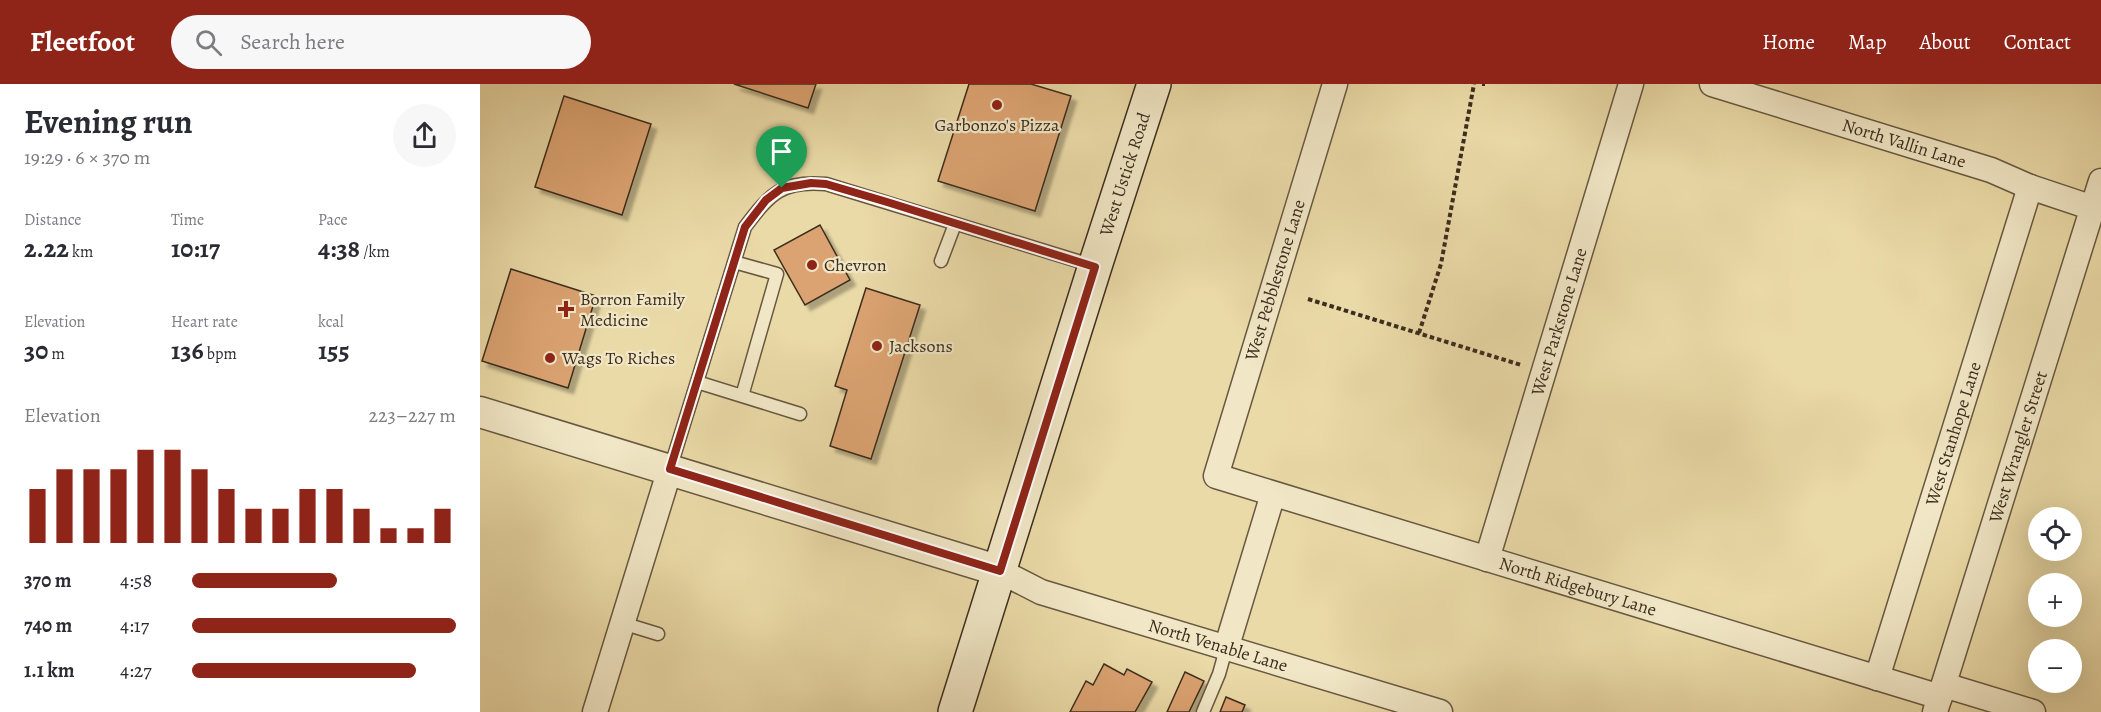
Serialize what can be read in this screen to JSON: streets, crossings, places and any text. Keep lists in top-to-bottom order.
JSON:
{
  "streets": {
    "main road": ["West Ustick Road"],
    "street": [
      "North Vallin Lane",
      "West Pebblestone Lane",
      "West Parkstone Lane",
      "West Stanhope Lane",
      "West Wrangler Street",
      "North Ridgebury Lane",
      "North Venable Lane"
    ]
  },
  "crossings": [
    ["North Vallin Lane", "West Stanhope Lane"],
    ["North Vallin Lane", "West Wrangler Street"],
    ["West Ustick Road", "North Venable Lane"],
    ["West Pebblestone Lane", "North Ridgebury Lane"],
    ["West Parkstone Lane", "North Ridgebury Lane"],
    ["West Stanhope Lane", "North Ridgebury Lane"],
    ["West Wrangler Street", "North Ridgebury Lane"]
  ],
  "places": {
    "other": [
      "Garbonzo's Pizza",
      "Chevron",
      "Jacksons",
      "Wags To Riches"
    ],
    "health": ["Borron Family Medicine"]
  },
  "page": {
    "header": "Fleetfoot",
    "search": "Search here",
    "nav": [
      "Home",
      "Map",
      "About",
      "Contact"
    ],
    "heading": ["Evening run", "19:29 · 6 × 370 m"],
    "stats": [
      ["Distance", "2.22 km"],
      ["Time", "10:17"],
      ["Pace", "4:38 /km"],
      ["Elevation", "30 m"],
      ["Heart rate", "136 bpm"],
      ["kcal", "155"]
    ],
    "chart": ["Elevation", "223–227 m"],
    "map_buttons": ["+", "−"],
    "list": [
      {
        "name": "370 m",
        "note": "4:58"
      },
      {
        "name": "740 m",
        "note": "4:17"
      },
      {
        "name": "1.1 km",
        "note": "4:27"
      }
    ]
  }
}
